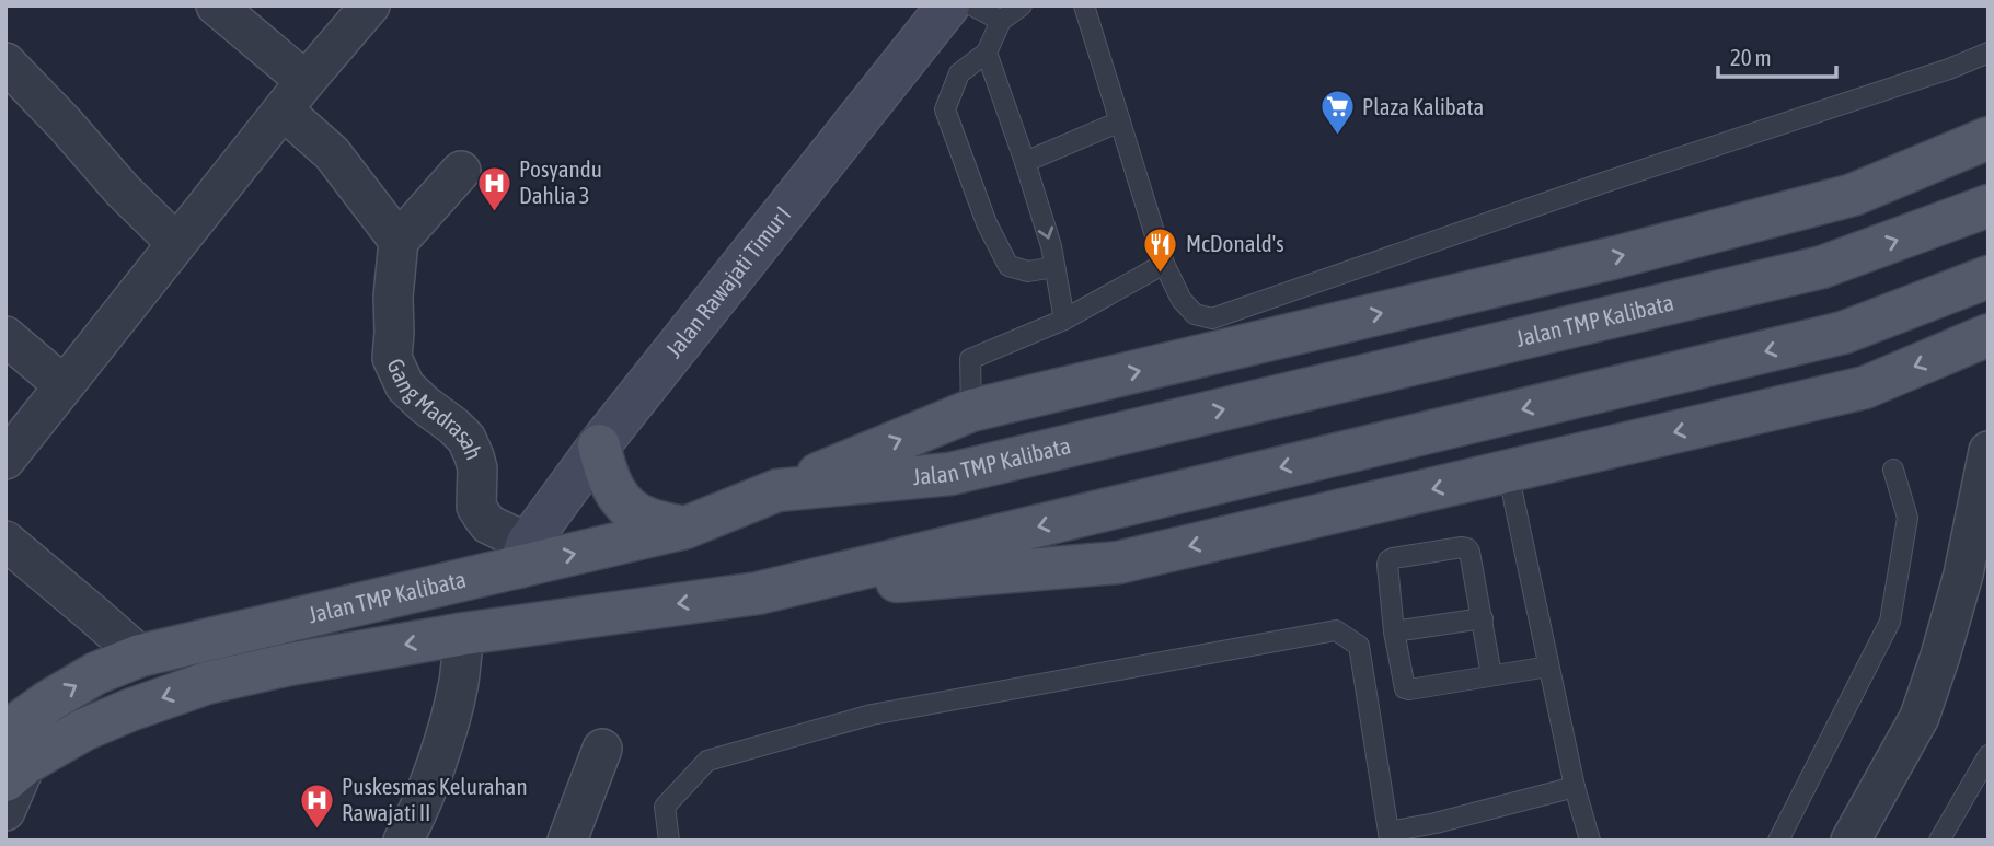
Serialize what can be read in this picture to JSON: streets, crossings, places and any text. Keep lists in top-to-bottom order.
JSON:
{
  "streets": {
    "main road": ["Jalan TMP Kalibata"],
    "street": ["Jalan Rawajati Timur I", "Gang Madrasah"]
  },
  "crossings": [
    ["Jalan Rawajati Timur I", "Jalan TMP Kalibata"],
    ["Jalan Rawajati Timur I", "Gang Madrasah"],
    ["Jalan TMP Kalibata", "Gang Madrasah"]
  ],
  "places": {
    "supermarket": ["Plaza Kalibata"],
    "hospital": ["Posyandu Dahlia 3", "Puskesmas Kelurahan Rawajati II"],
    "restaurant": ["McDonald's"]
  },
  "scale_bar": "20 m"
}
